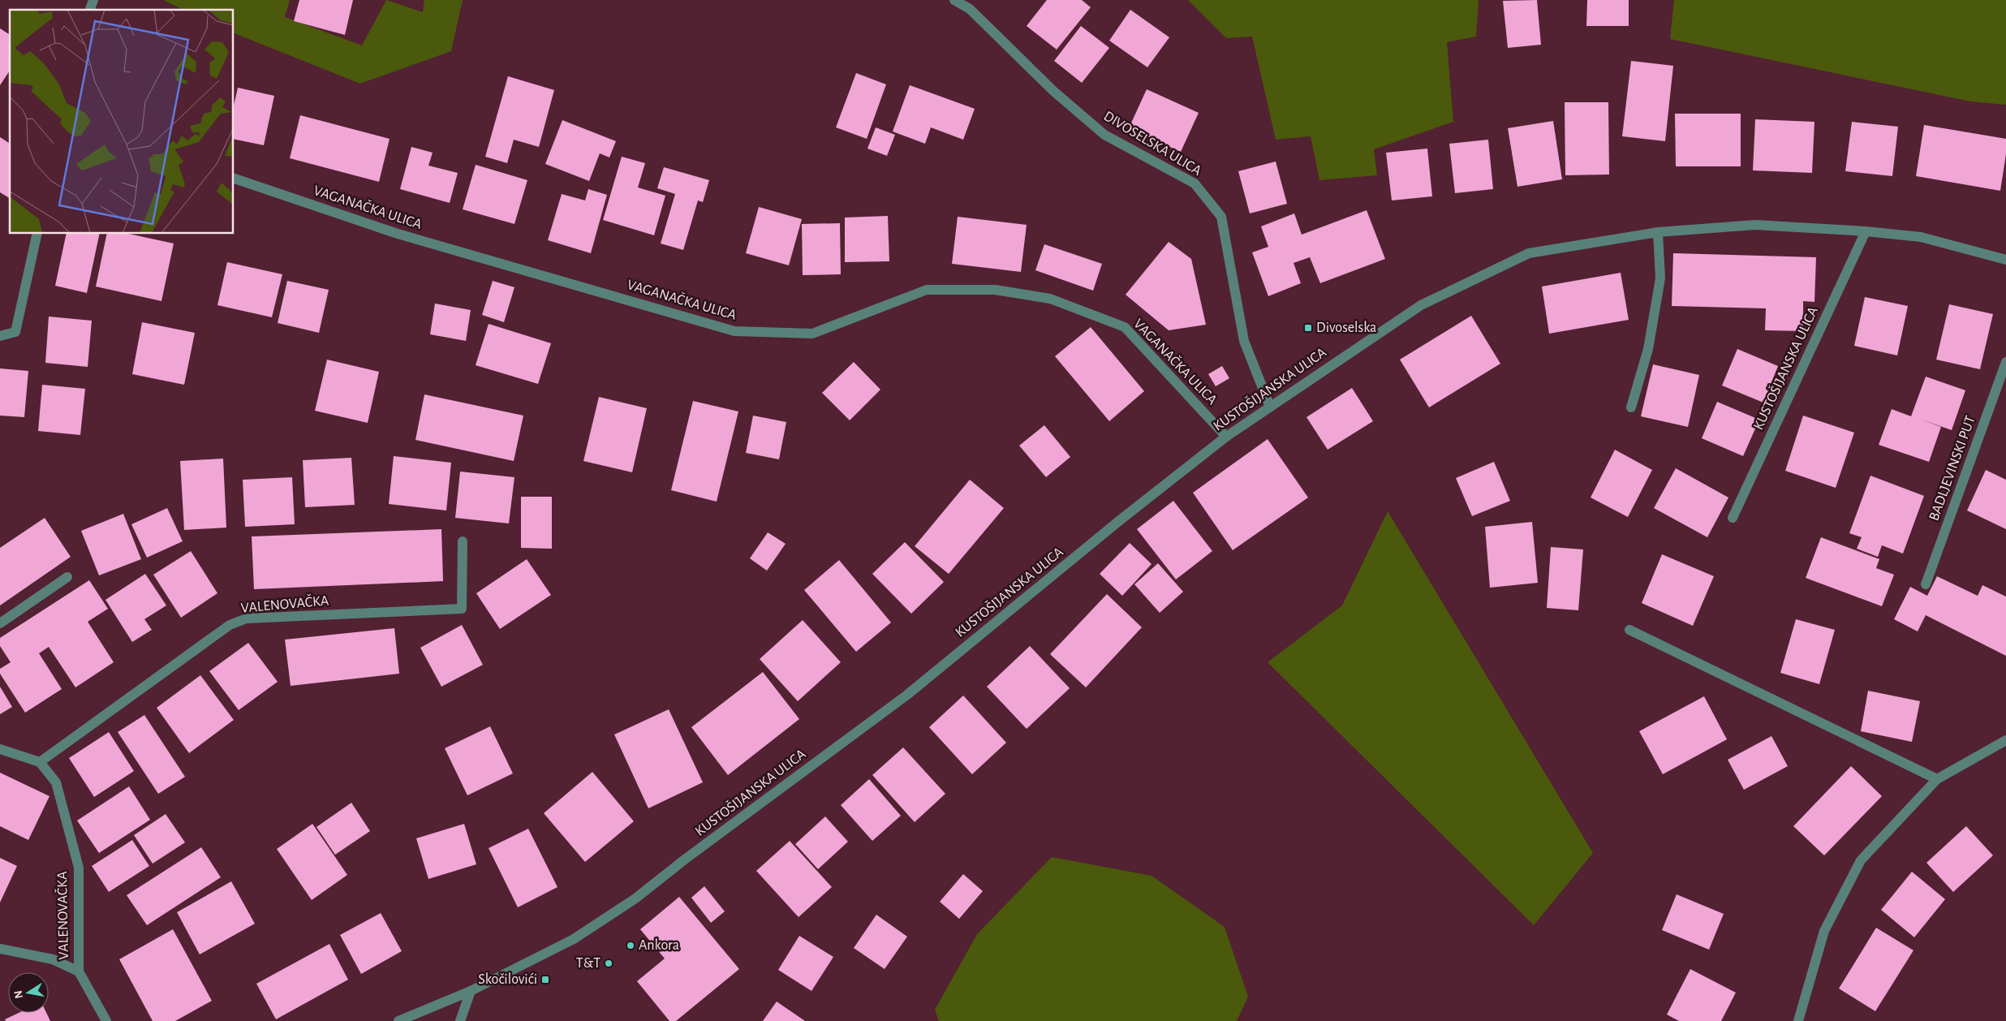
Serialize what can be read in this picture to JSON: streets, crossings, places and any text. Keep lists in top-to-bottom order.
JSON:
{
  "streets": {
    "street": [
      "DIVOSELSKA ULICA",
      "VAGANAČKA ULICA",
      "KUSTOŠIJANSKA ULICA",
      "BADLJEVINSKI PUT",
      "VALENOVAČKA"
    ]
  },
  "crossings": [
    ["DIVOSELSKA ULICA", "KUSTOŠIJANSKA ULICA"],
    ["VAGANAČKA ULICA", "KUSTOŠIJANSKA ULICA"]
  ],
  "places": {
    "transit": ["Divoselska", "Skočilovići"],
    "other": ["Ankora", "T&T"]
  },
  "north": "left"
}
